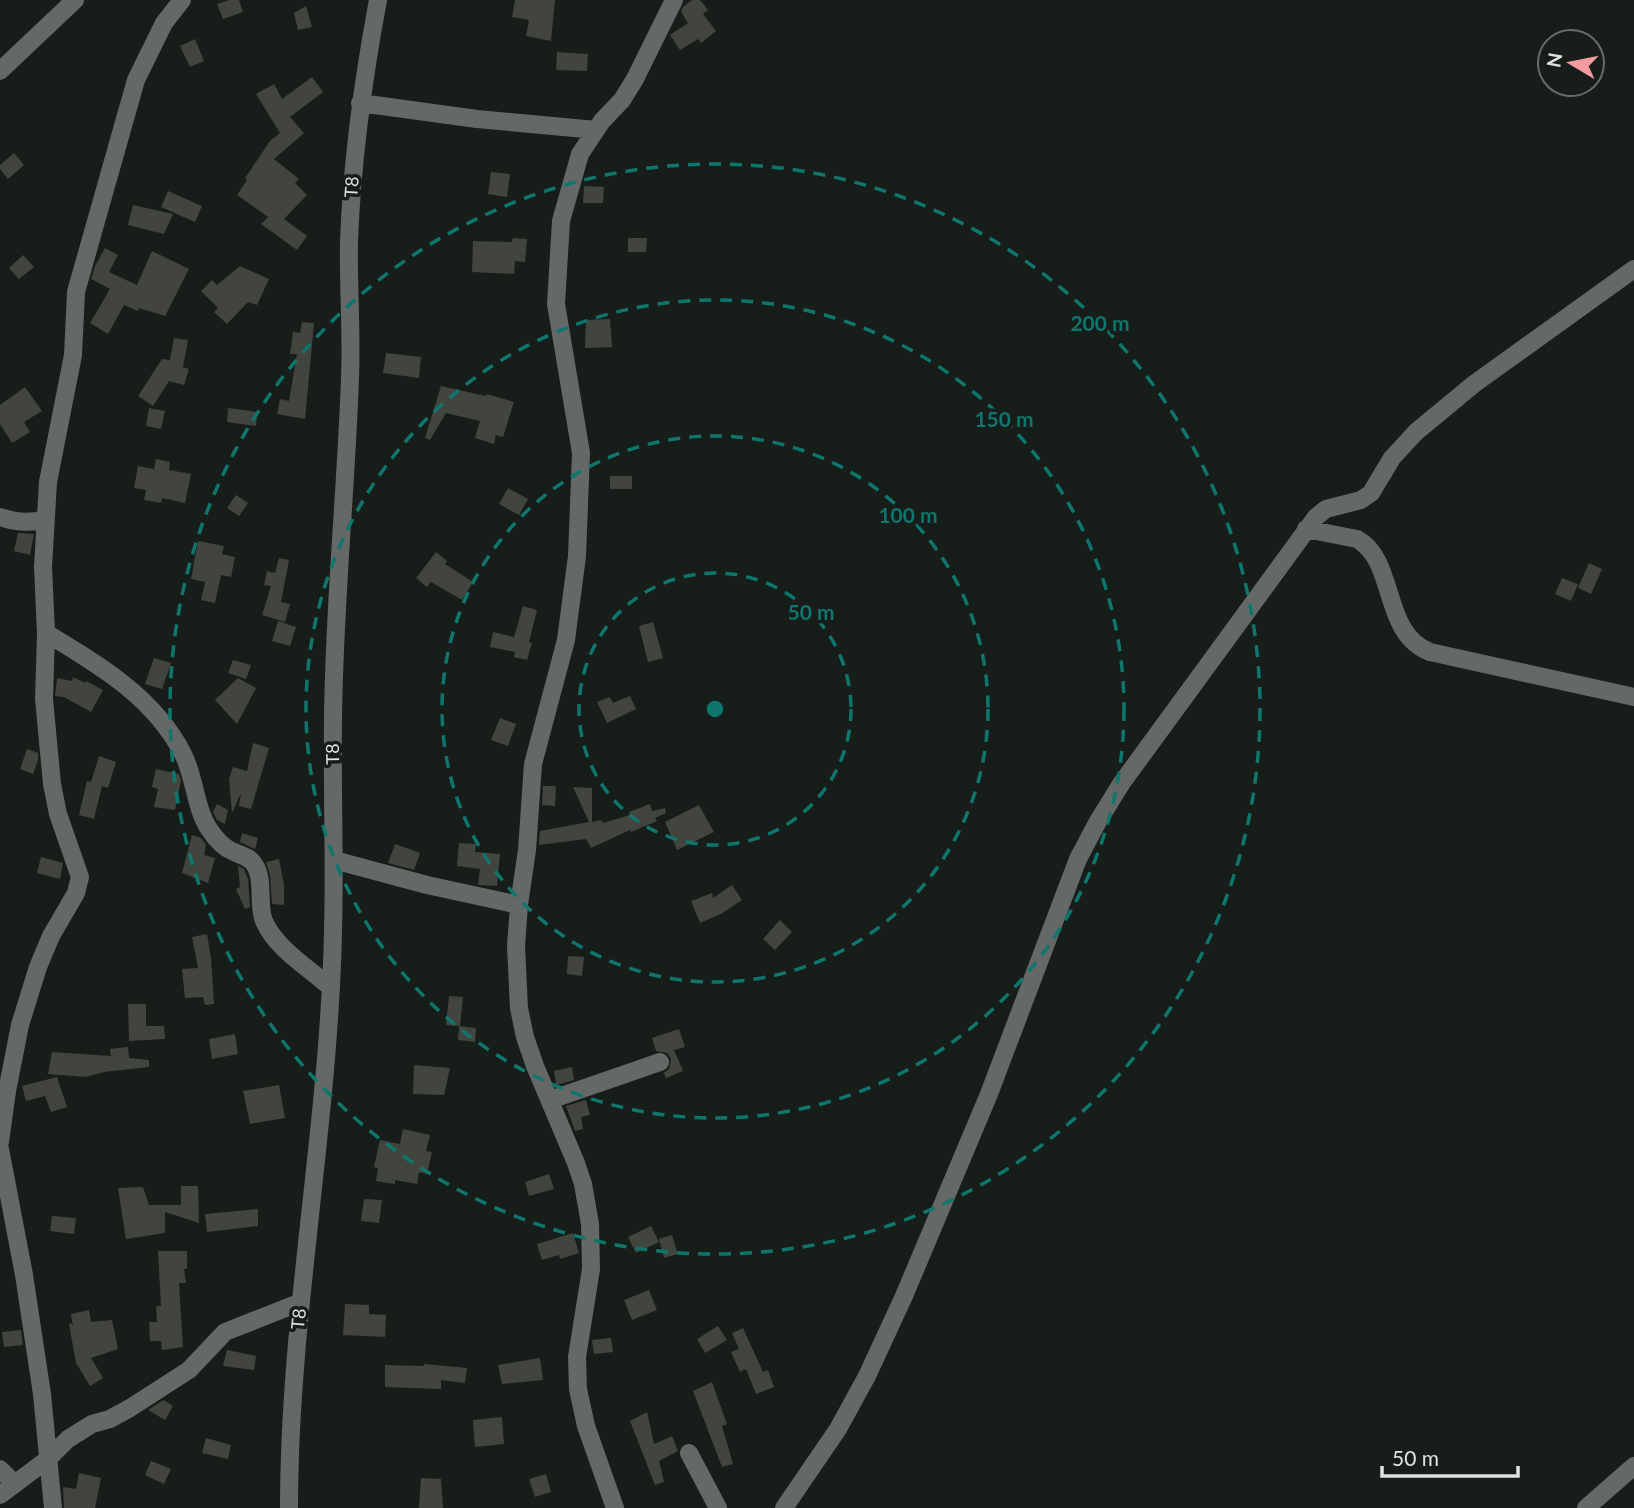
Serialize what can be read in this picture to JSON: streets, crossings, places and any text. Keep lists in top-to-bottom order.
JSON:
{
  "streets": {
    "street": ["T8"]
  },
  "scale_bar": "50 m",
  "north": "left",
  "rings": [
    "200 m",
    "150 m",
    "100 m",
    "50 m"
  ]
}
